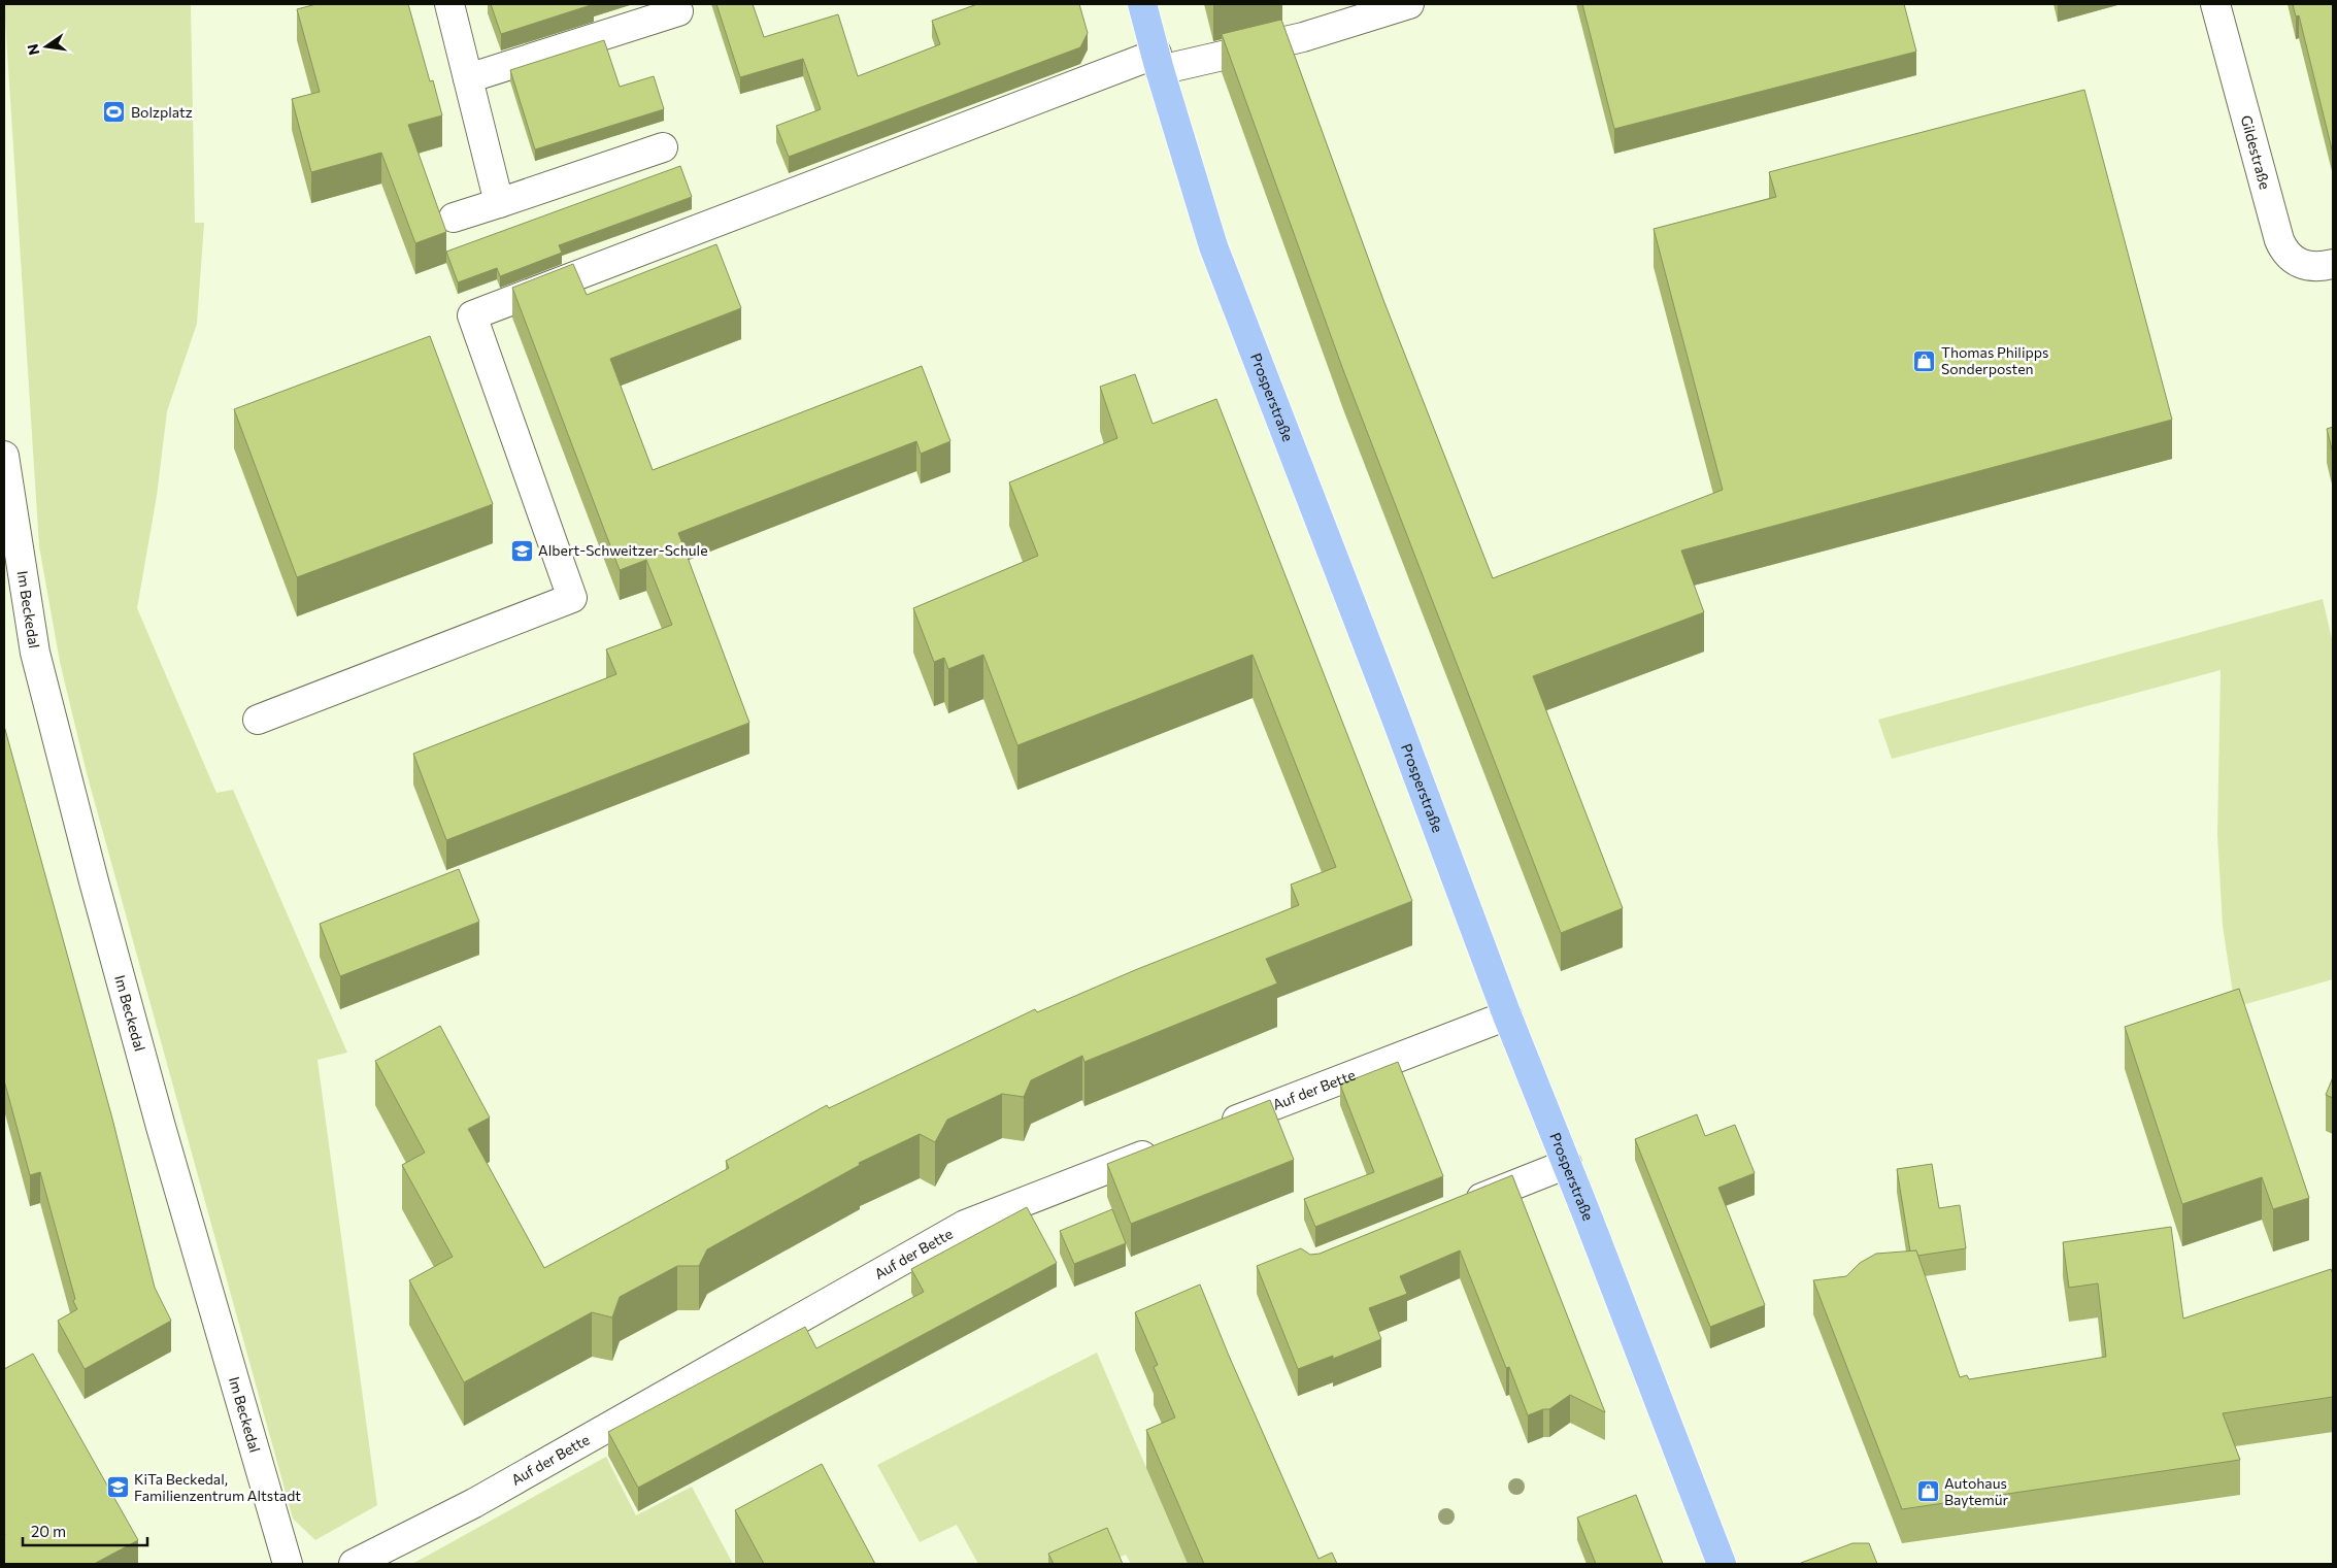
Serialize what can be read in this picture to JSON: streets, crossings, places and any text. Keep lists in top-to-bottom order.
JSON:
{
  "streets": {
    "main road": ["Prosperstraße"],
    "street": ["Gildestraße", "Im Beckedal", "Auf der Bette"]
  },
  "crossings": [
    ["Prosperstraße", "Auf der Bette"]
  ],
  "places": {
    "sports": ["Bolzplatz"],
    "shop": ["Thomas Philipps Sonderposten", "Autohaus Baytemür"],
    "school or university": ["Albert-Schweitzer-Schule", "KiTa Beckedal, Familienzentrum Altstadt"]
  },
  "scale_bar": "20 m",
  "north": "left"
}
